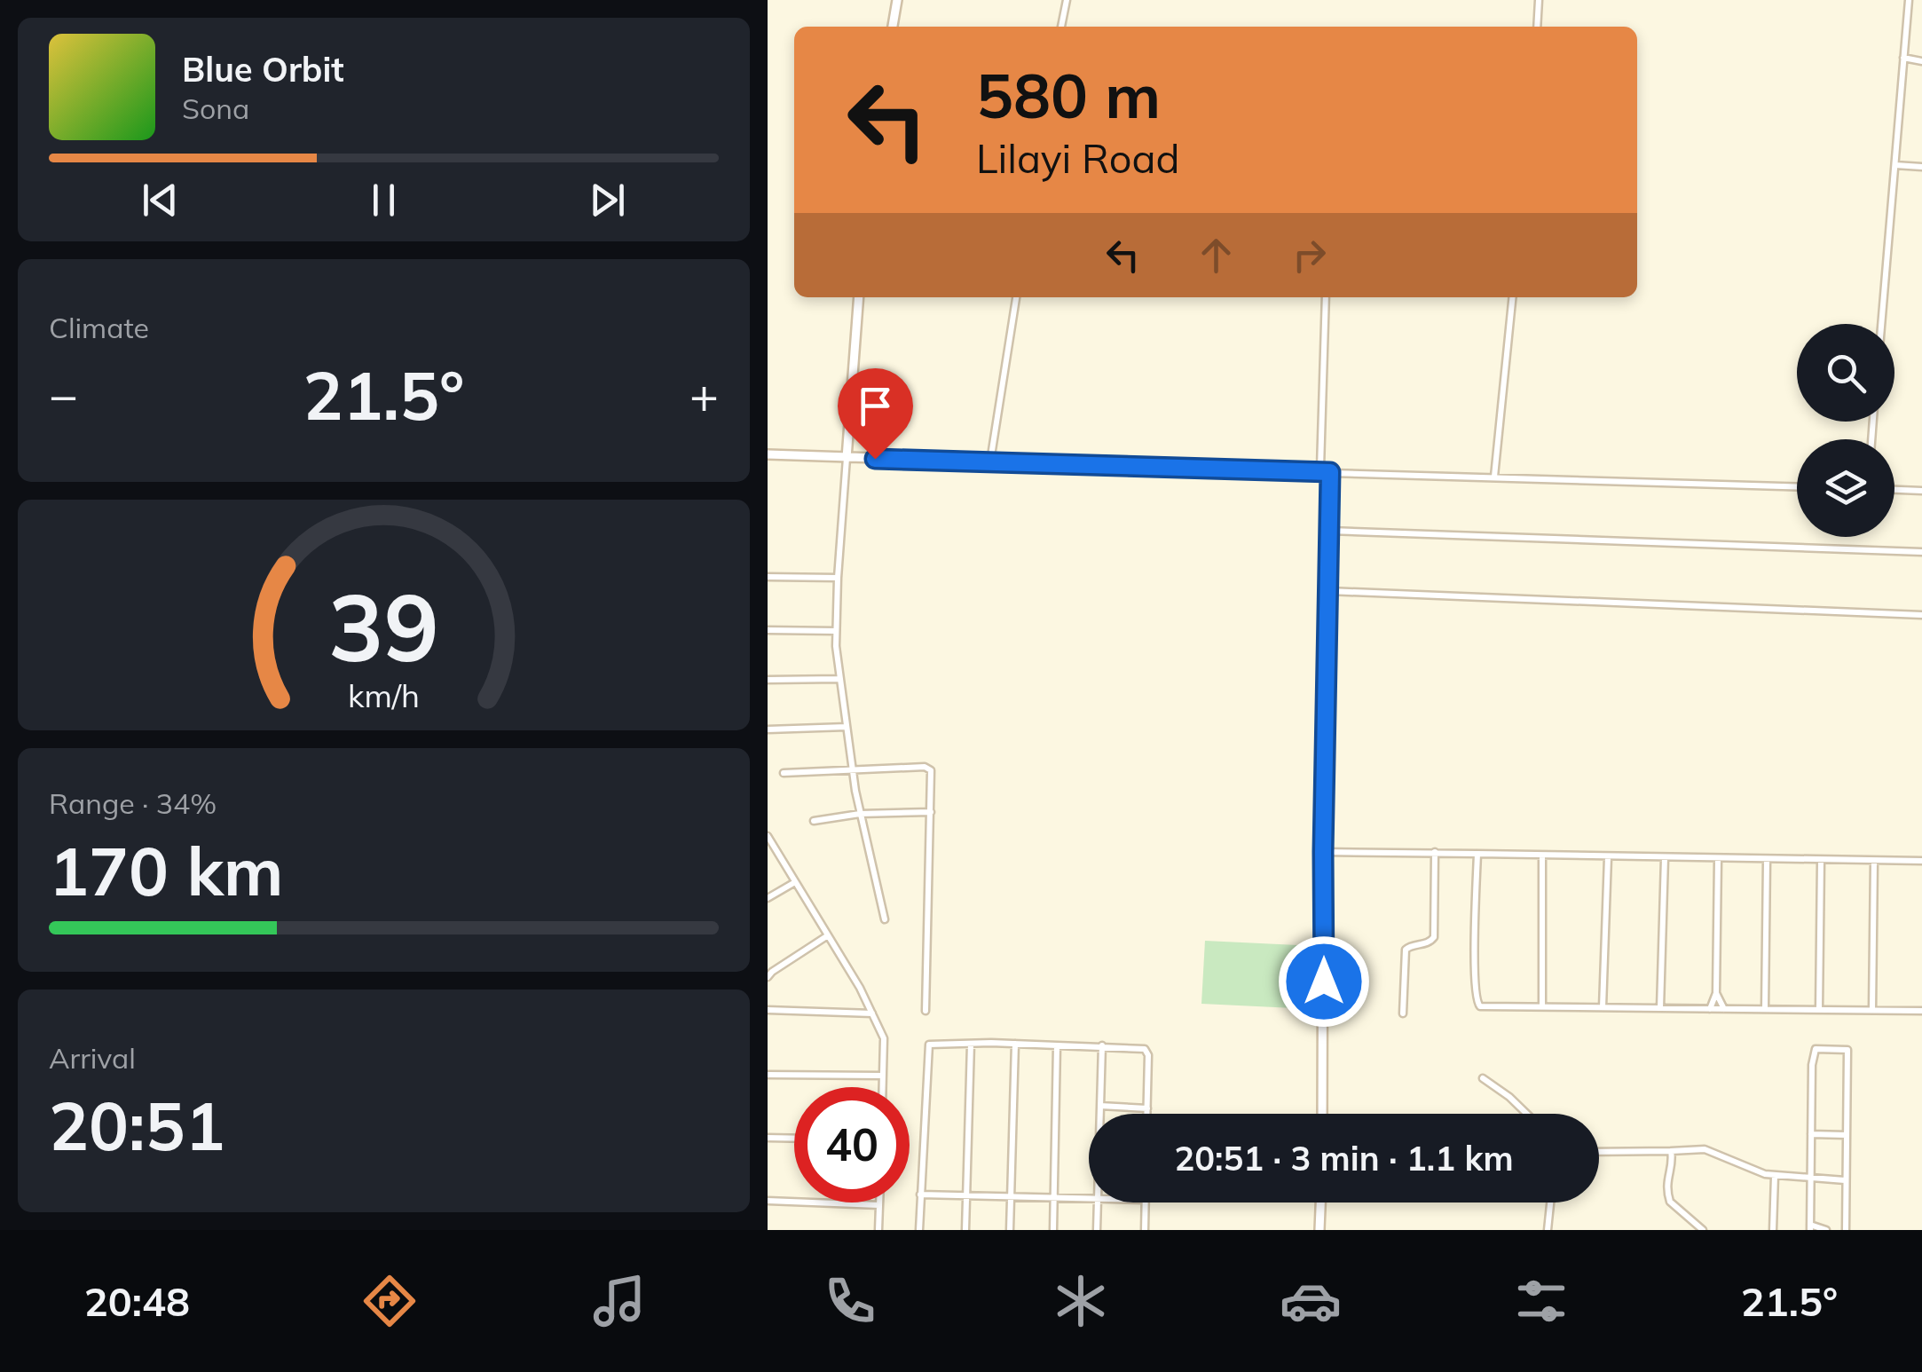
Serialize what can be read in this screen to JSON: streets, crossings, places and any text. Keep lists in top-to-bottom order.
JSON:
{
  "page": {
    "turn": ["580 m", "Lilayi Road"],
    "song": ["Blue Orbit", "Sona"],
    "tile": [
      "Climate",
      ["Range · 34%", "170 km"],
      ["Arrival", "20:51"]
    ],
    "heat": ["−", "21.5°", "+"],
    "limit": "40",
    "trip": "20:51 · 3 min · 1.1 km",
    "tabs": ["20:48", "21.5°"],
    "gauge": ["39", "km/h"]
  }
}
